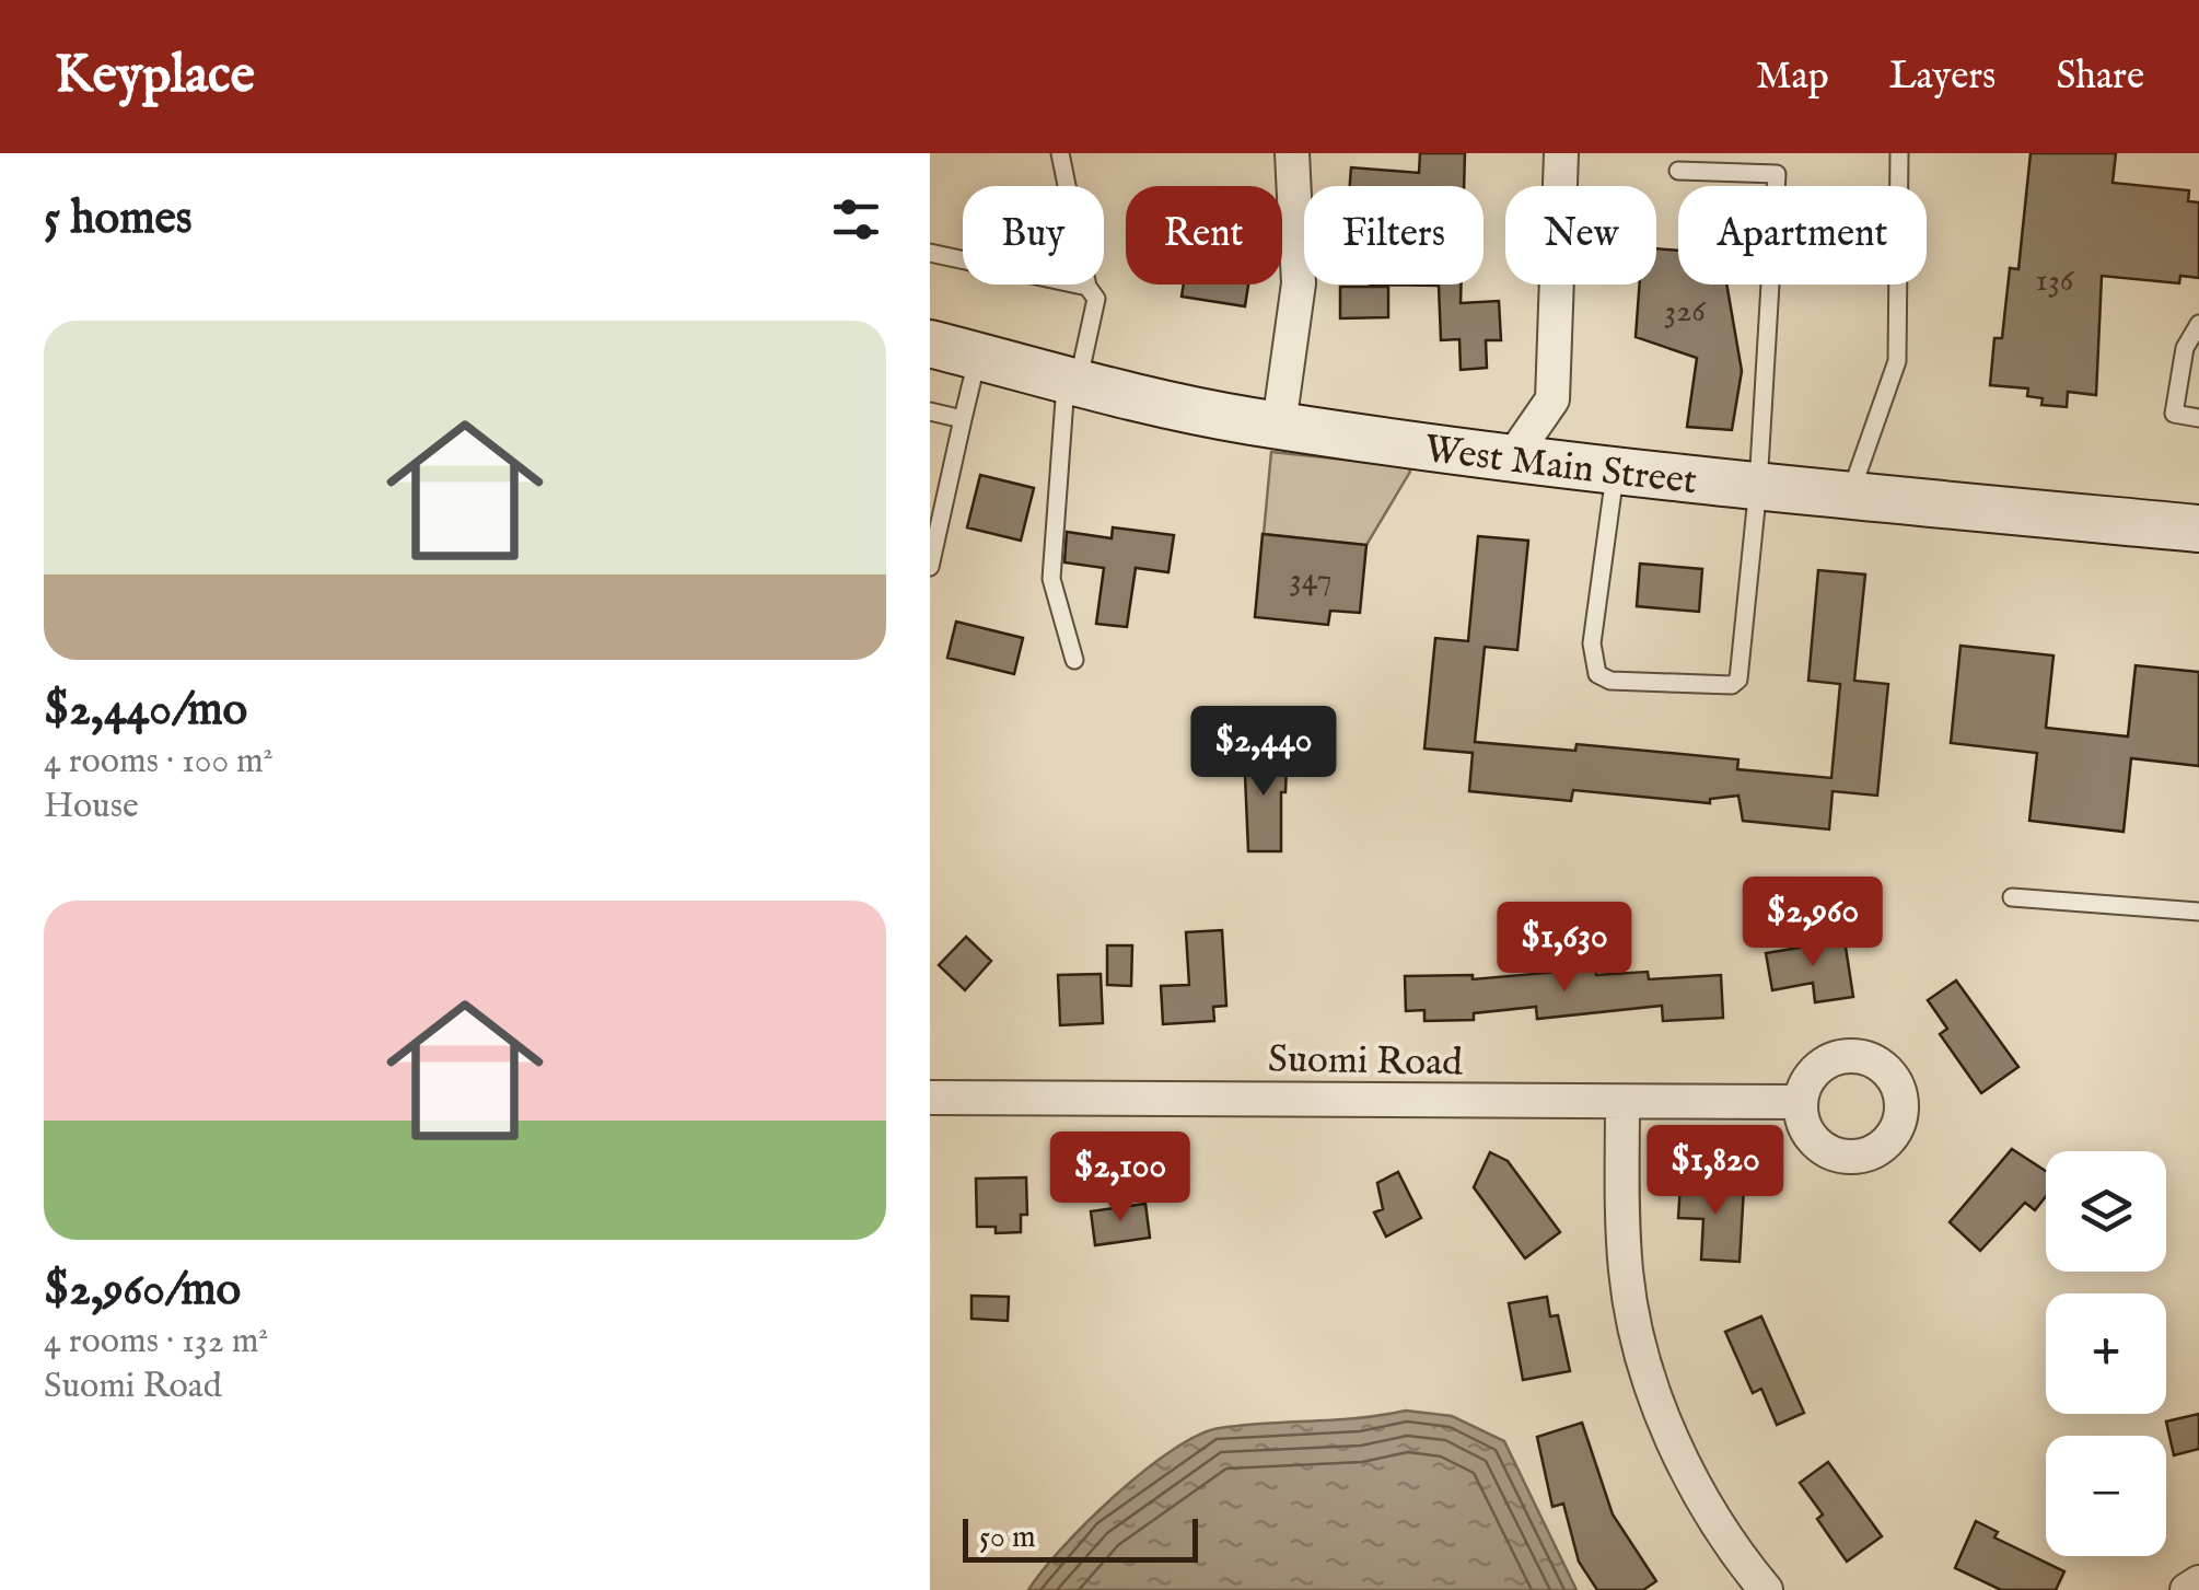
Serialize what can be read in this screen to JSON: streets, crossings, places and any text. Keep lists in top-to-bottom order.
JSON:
{
  "streets": {
    "main road": ["West Main Street"],
    "street": ["Suomi Road"]
  },
  "house_numbers": ["136", "326", "347"],
  "scale_bar": "50 m",
  "page": {
    "header": "Keyplace",
    "nav": ["Map", "Layers", "Share"],
    "heading": "5 homes",
    "chip": [
      "Buy",
      "Rent",
      "Filters",
      "New",
      "Apartment"
    ],
    "list": [
      {
        "name": "$2,440/mo",
        "note": "4 rooms · 100 m² · House"
      },
      {
        "name": "$2,960/mo",
        "note": "4 rooms · 132 m² · Suomi Road"
      }
    ],
    "price": [
      "$2,440",
      "$2,960",
      "$1,630",
      "$1,820",
      "$2,100"
    ],
    "map_buttons": ["+", "−"],
    "scale": "50 m"
  }
}
